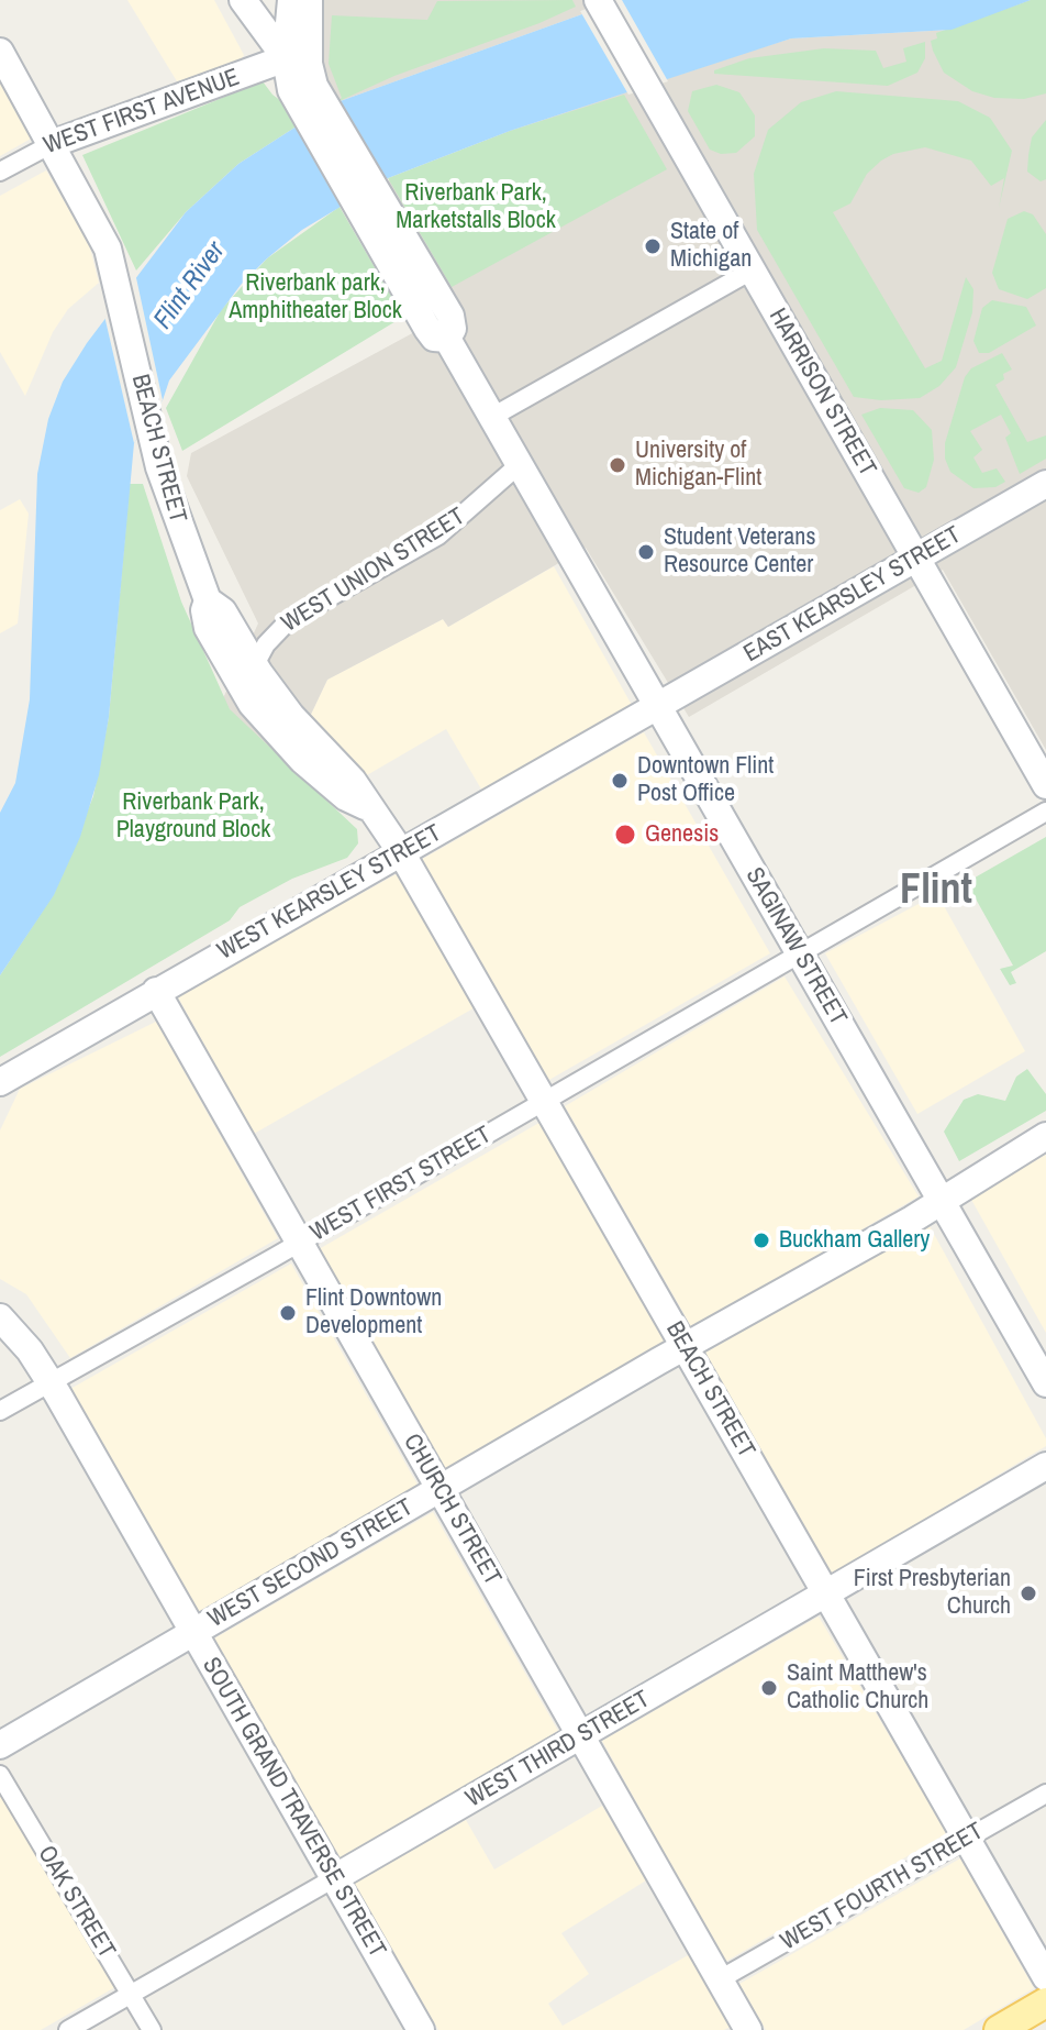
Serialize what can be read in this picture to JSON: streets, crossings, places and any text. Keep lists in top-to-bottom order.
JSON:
{
  "streets": {
    "street": [
      "WEST FIRST AVENUE",
      "HARRISON STREET",
      "BEACH STREET",
      "WEST UNION STREET",
      "EAST KEARSLEY STREET",
      "WEST KEARSLEY STREET",
      "SAGINAW STREET",
      "WEST FIRST STREET",
      "CHURCH STREET",
      "WEST SECOND STREET",
      "WEST THIRD STREET",
      "SOUTH GRAND TRAVERSE STREET",
      "WEST FOURTH STREET",
      "OAK STREET"
    ]
  },
  "crossings": [
    ["WEST FIRST AVENUE", "BEACH STREET"],
    ["WEST FIRST AVENUE", "SAGINAW STREET"],
    ["HARRISON STREET", "EAST KEARSLEY STREET"],
    ["BEACH STREET", "WEST UNION STREET"],
    ["BEACH STREET", "WEST KEARSLEY STREET"],
    ["BEACH STREET", "WEST FIRST STREET"],
    ["BEACH STREET", "WEST SECOND STREET"],
    ["BEACH STREET", "WEST THIRD STREET"],
    ["BEACH STREET", "WEST FOURTH STREET"],
    ["WEST UNION STREET", "SAGINAW STREET"],
    ["EAST KEARSLEY STREET", "WEST KEARSLEY STREET"],
    ["EAST KEARSLEY STREET", "SAGINAW STREET"],
    ["WEST KEARSLEY STREET", "SAGINAW STREET"],
    ["WEST KEARSLEY STREET", "CHURCH STREET"],
    ["SAGINAW STREET", "WEST FIRST STREET"],
    ["SAGINAW STREET", "WEST SECOND STREET"],
    ["WEST FIRST STREET", "CHURCH STREET"],
    ["WEST FIRST STREET", "SOUTH GRAND TRAVERSE STREET"],
    ["CHURCH STREET", "WEST SECOND STREET"],
    ["CHURCH STREET", "WEST THIRD STREET"],
    ["CHURCH STREET", "WEST FOURTH STREET"],
    ["WEST SECOND STREET", "SOUTH GRAND TRAVERSE STREET"],
    ["WEST THIRD STREET", "SOUTH GRAND TRAVERSE STREET"],
    ["WEST THIRD STREET", "OAK STREET"]
  ],
  "districts": ["Flint"],
  "water": ["Flint River"],
  "parks": ["Riverbank Park, Marketstalls Block", "Riverbank park, Amphitheater Block", "Riverbank Park, Playground Block"],
  "places": [
    "State of Michigan",
    "University of Michigan-Flint",
    "Student Veterans Resource Center",
    "Downtown Flint Post Office",
    "Genesis",
    "Buckham Gallery",
    "Flint Downtown Development",
    "First Presbyterian Church",
    "Saint Matthew's Catholic Church"
  ]
}
